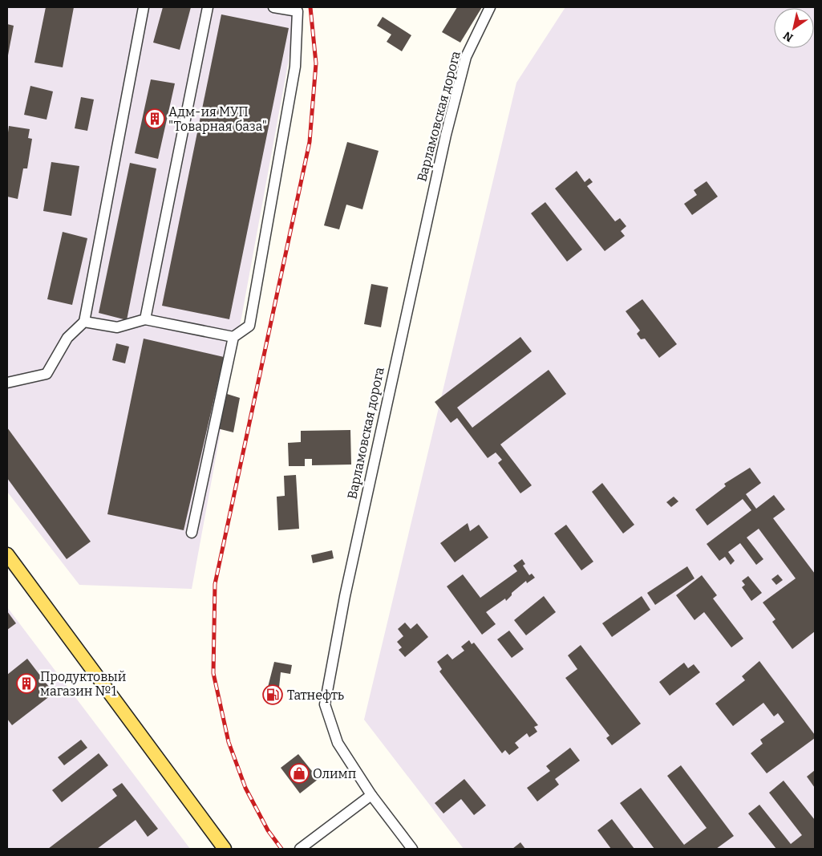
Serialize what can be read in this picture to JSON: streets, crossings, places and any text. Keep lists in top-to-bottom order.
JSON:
{
  "streets": {
    "street": ["Варламовская дорога"]
  },
  "places": {
    "building": ["Адм-ия МУП \"Товарная база\"", "Продуктовый магазин №1"],
    "fuel station": ["Татнефть"],
    "shop": ["Олимп"]
  },
  "north": "bottom left"
}
